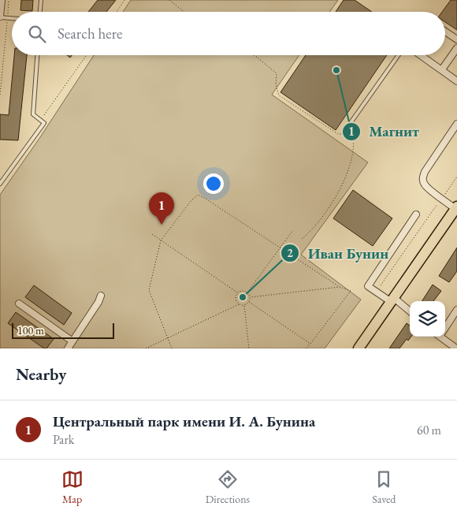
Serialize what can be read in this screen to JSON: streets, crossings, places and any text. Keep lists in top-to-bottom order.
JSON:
{
  "places": ["Магнит", "Иван Бунин"],
  "scale_bar": "100 m",
  "page": {
    "search": "Search here",
    "pins": "1",
    "scale": "100 m",
    "heading": "Nearby",
    "list": [
      {
        "mark": "1",
        "name": "Центральный парк имени И. А. Бунина",
        "note": "Park",
        "value": "60 m"
      }
    ],
    "nav": ["Map", "Directions", "Saved"]
  }
}
